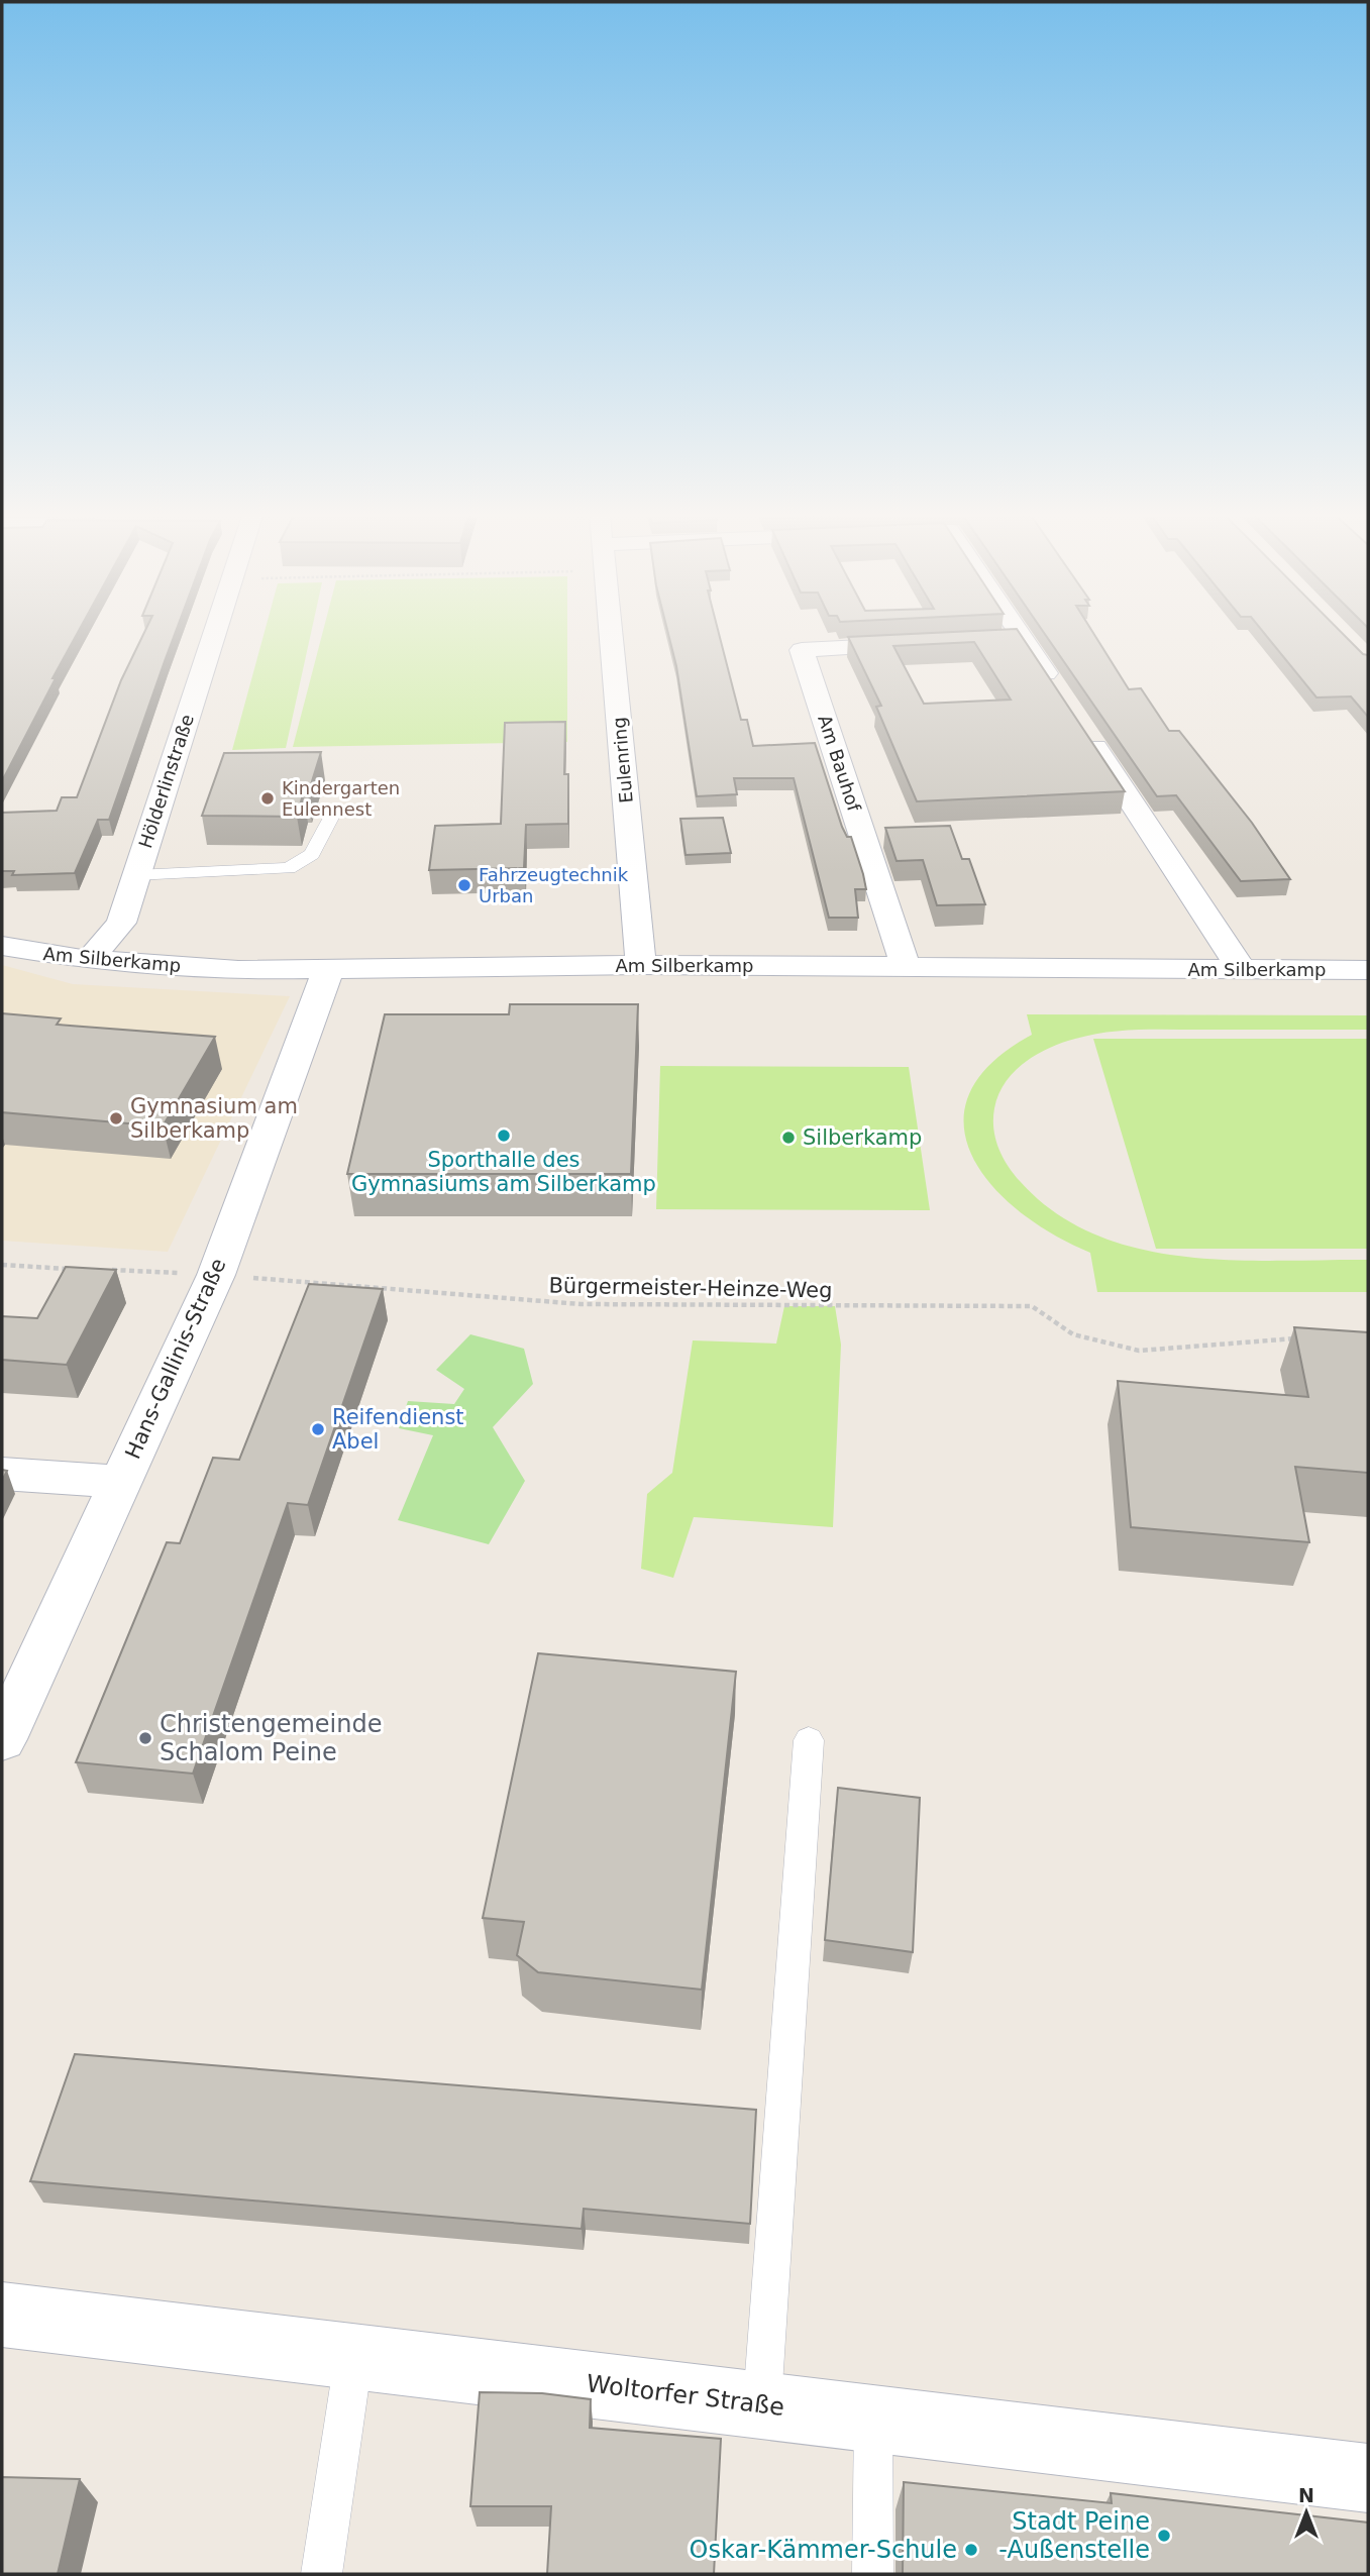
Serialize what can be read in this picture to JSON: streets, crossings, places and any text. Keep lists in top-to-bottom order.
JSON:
{
  "streets": {
    "street": [
      "Eulenring",
      "Am Bauhof",
      "Hölderlinstraße",
      "Am Silberkamp",
      "Hans-Gallinis-Straße",
      "Woltorfer Straße"
    ],
    "path": ["Bürgermeister-Heinze-Weg"]
  },
  "crossings": [
    ["Eulenring", "Am Silberkamp"],
    ["Am Bauhof", "Am Silberkamp"],
    ["Hölderlinstraße", "Am Silberkamp"],
    ["Am Silberkamp", "Hans-Gallinis-Straße"],
    ["Bürgermeister-Heinze-Weg", "Hans-Gallinis-Straße"]
  ],
  "places": [
    "Kindergarten Eulennest",
    "Fahrzeugtechnik Urban",
    "Gymnasium am Silberkamp",
    "Sporthalle des Gymnasiums am Silberkamp",
    "Silberkamp",
    "Reifendienst Abel",
    "Christengemeinde Schalom Peine",
    "Stadt Peine -Außenstelle",
    "Oskar-Kämmer-Schule"
  ],
  "north": "top"
}
